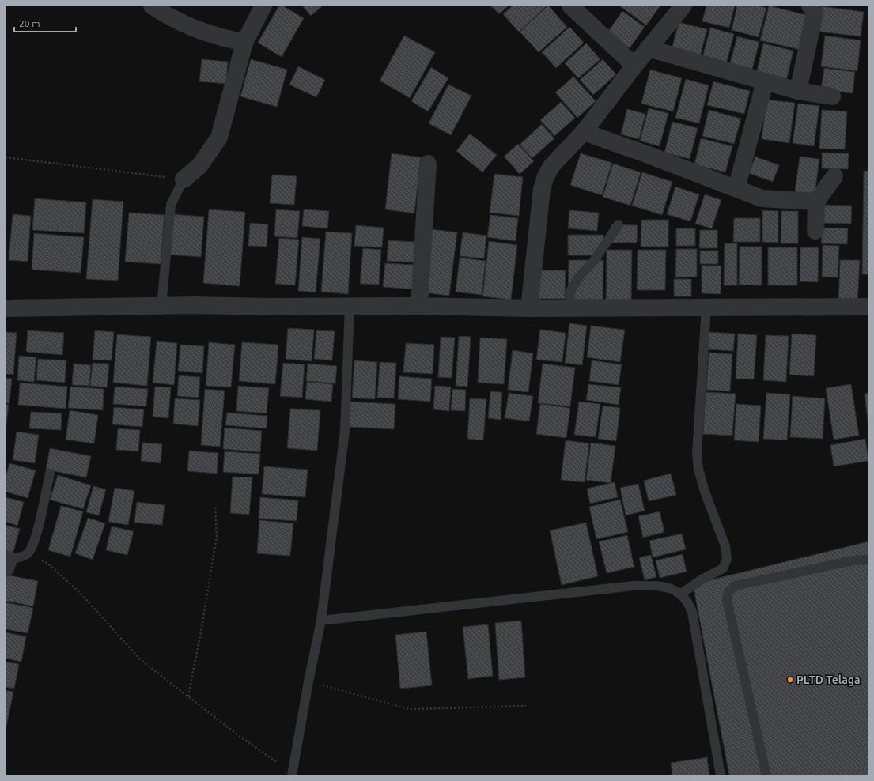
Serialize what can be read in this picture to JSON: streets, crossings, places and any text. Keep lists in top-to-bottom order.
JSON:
{
  "places": ["PLTD Telaga"],
  "scale_bar": "20 m"
}
